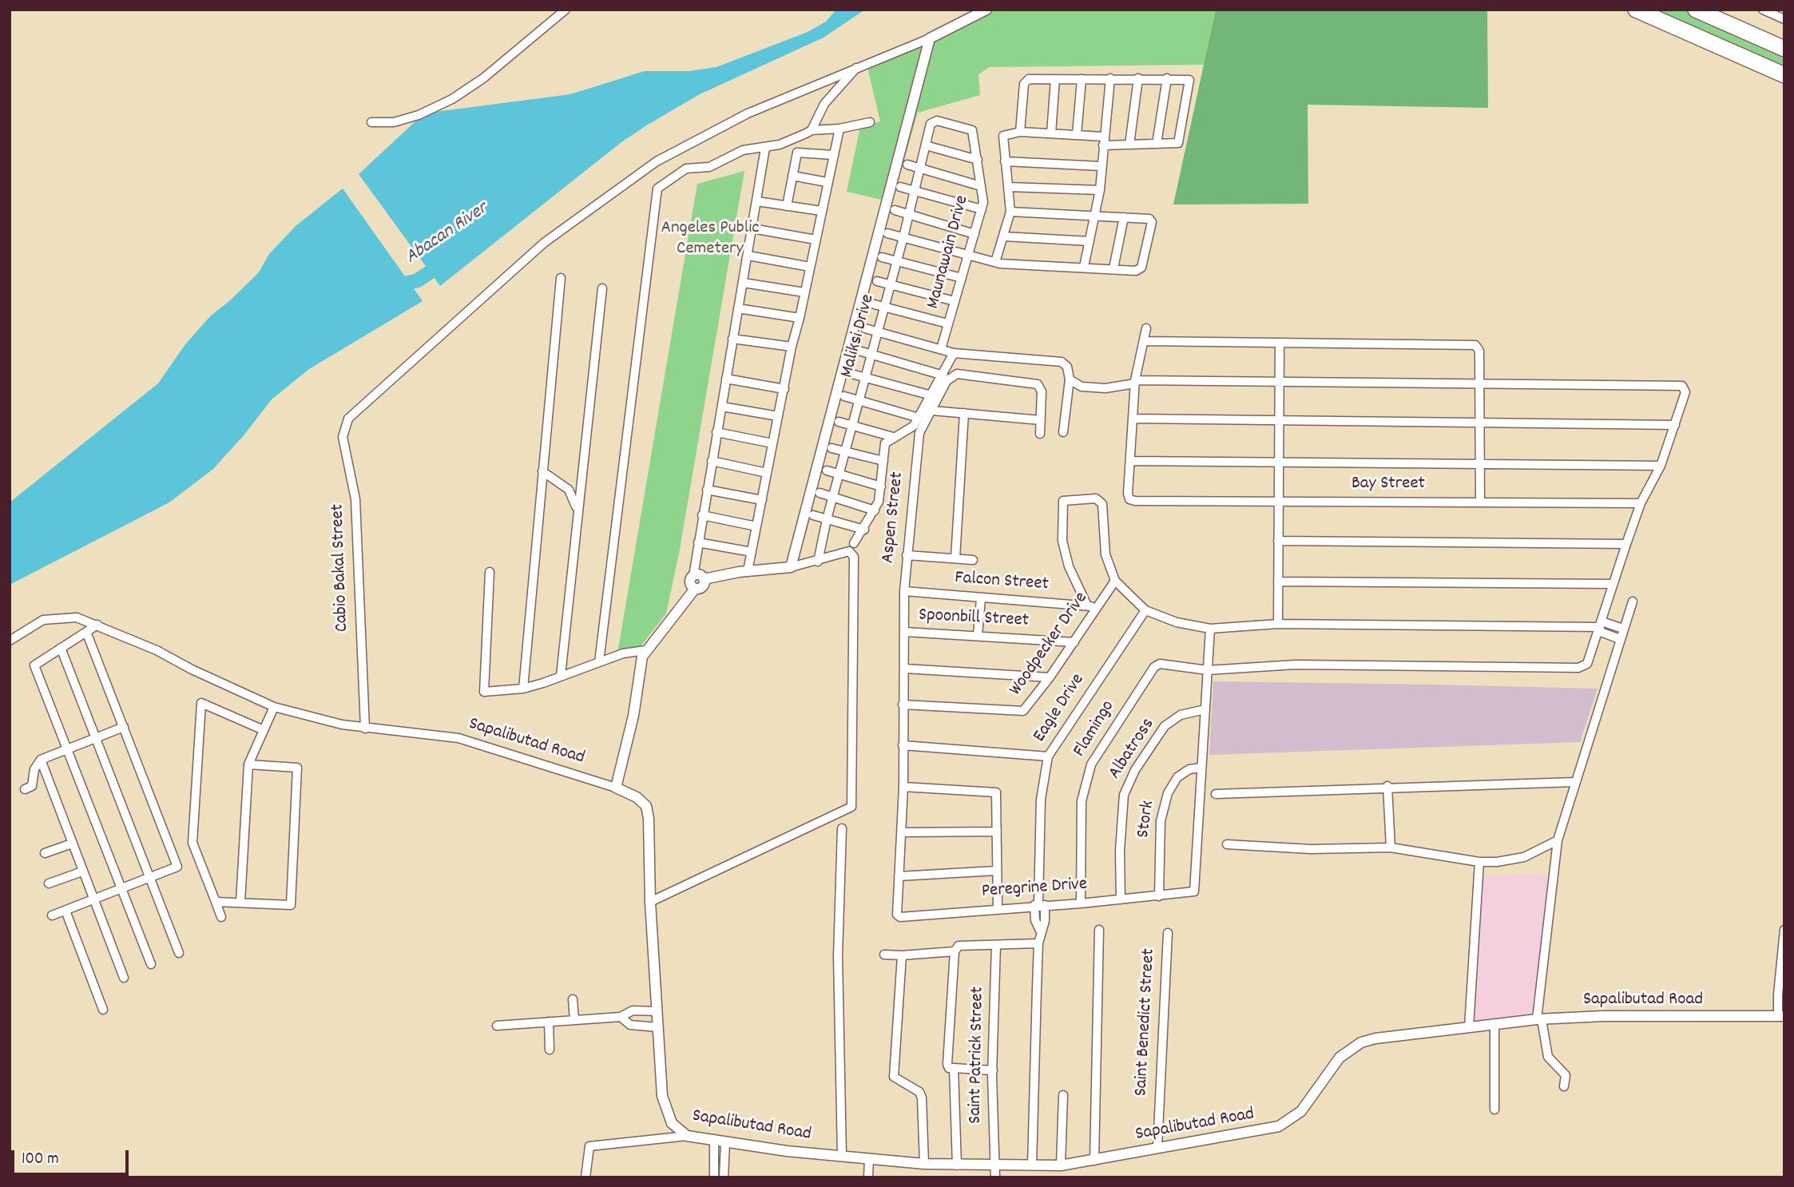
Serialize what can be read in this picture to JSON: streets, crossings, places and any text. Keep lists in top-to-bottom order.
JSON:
{
  "streets": {
    "street": [
      "Maunawain Drive",
      "Maliksi Drive",
      "Bay Street",
      "Aspen Street",
      "Cabio Bakal Street",
      "Falcon Street",
      "Spoonbill Street",
      "Woodpecker Drive",
      "Eagle Drive",
      "Flamingo",
      "Sapalibutad Road",
      "Albatross",
      "Stork",
      "Peregrine Drive",
      "Saint Benedict Street",
      "Saint Patrick Street"
    ]
  },
  "crossings": [
    ["Maunawain Drive", "Maliksi Drive"],
    ["Aspen Street", "Falcon Street"],
    ["Aspen Street", "Spoonbill Street"],
    ["Aspen Street", "Peregrine Drive"],
    ["Cabio Bakal Street", "Sapalibutad Road"],
    ["Falcon Street", "Woodpecker Drive"],
    ["Spoonbill Street", "Woodpecker Drive"],
    ["Spoonbill Street", "Peregrine Drive"],
    ["Woodpecker Drive", "Peregrine Drive"],
    ["Eagle Drive", "Sapalibutad Road"],
    ["Eagle Drive", "Peregrine Drive"],
    ["Flamingo", "Peregrine Drive"],
    ["Sapalibutad Road", "Saint Benedict Street"],
    ["Sapalibutad Road", "Saint Patrick Street"],
    ["Albatross", "Peregrine Drive"],
    ["Stork", "Peregrine Drive"]
  ],
  "water": ["Abacan River"],
  "parks": ["Angeles Public Cemetery"],
  "scale_bar": "100 m"
}
